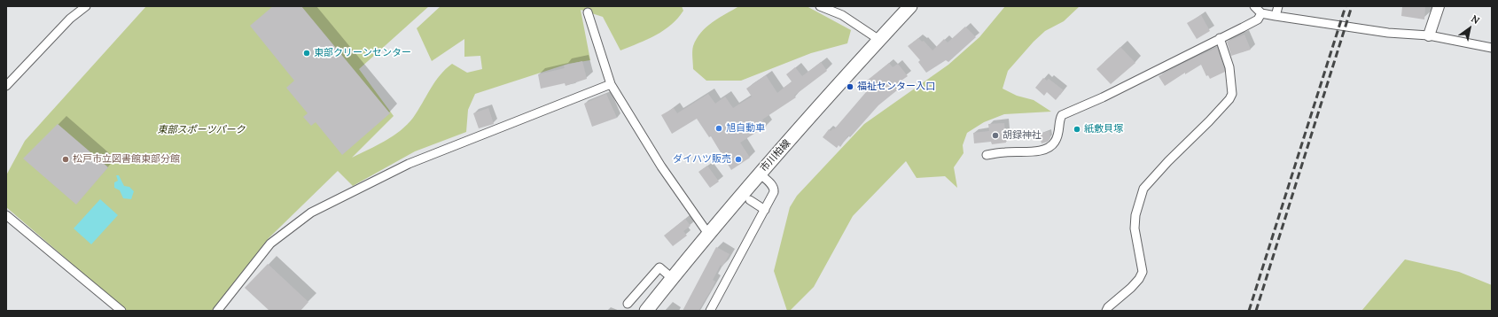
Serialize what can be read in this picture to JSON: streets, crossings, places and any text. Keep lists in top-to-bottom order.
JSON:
{
  "streets": {
    "main road": ["市川柏線"]
  },
  "parks": ["東部スポーツパーク"],
  "places": [
    "東部クリーンセンター",
    "福祉センター入口",
    "旭自動車",
    "紙敷貝塚",
    "胡録神社",
    "松戸市立図書館東部分館",
    "ダイハツ販売"
  ],
  "north": "top right"
}
